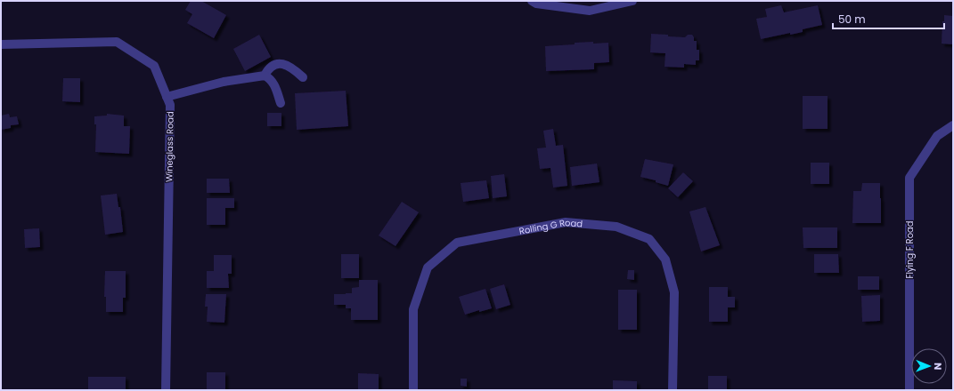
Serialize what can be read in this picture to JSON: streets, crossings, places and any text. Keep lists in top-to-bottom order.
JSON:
{
  "streets": {
    "street": ["Wineglass Road", "Rolling G Road", "Flying F Road"]
  },
  "scale_bar": "50 m",
  "north": "right"
}
